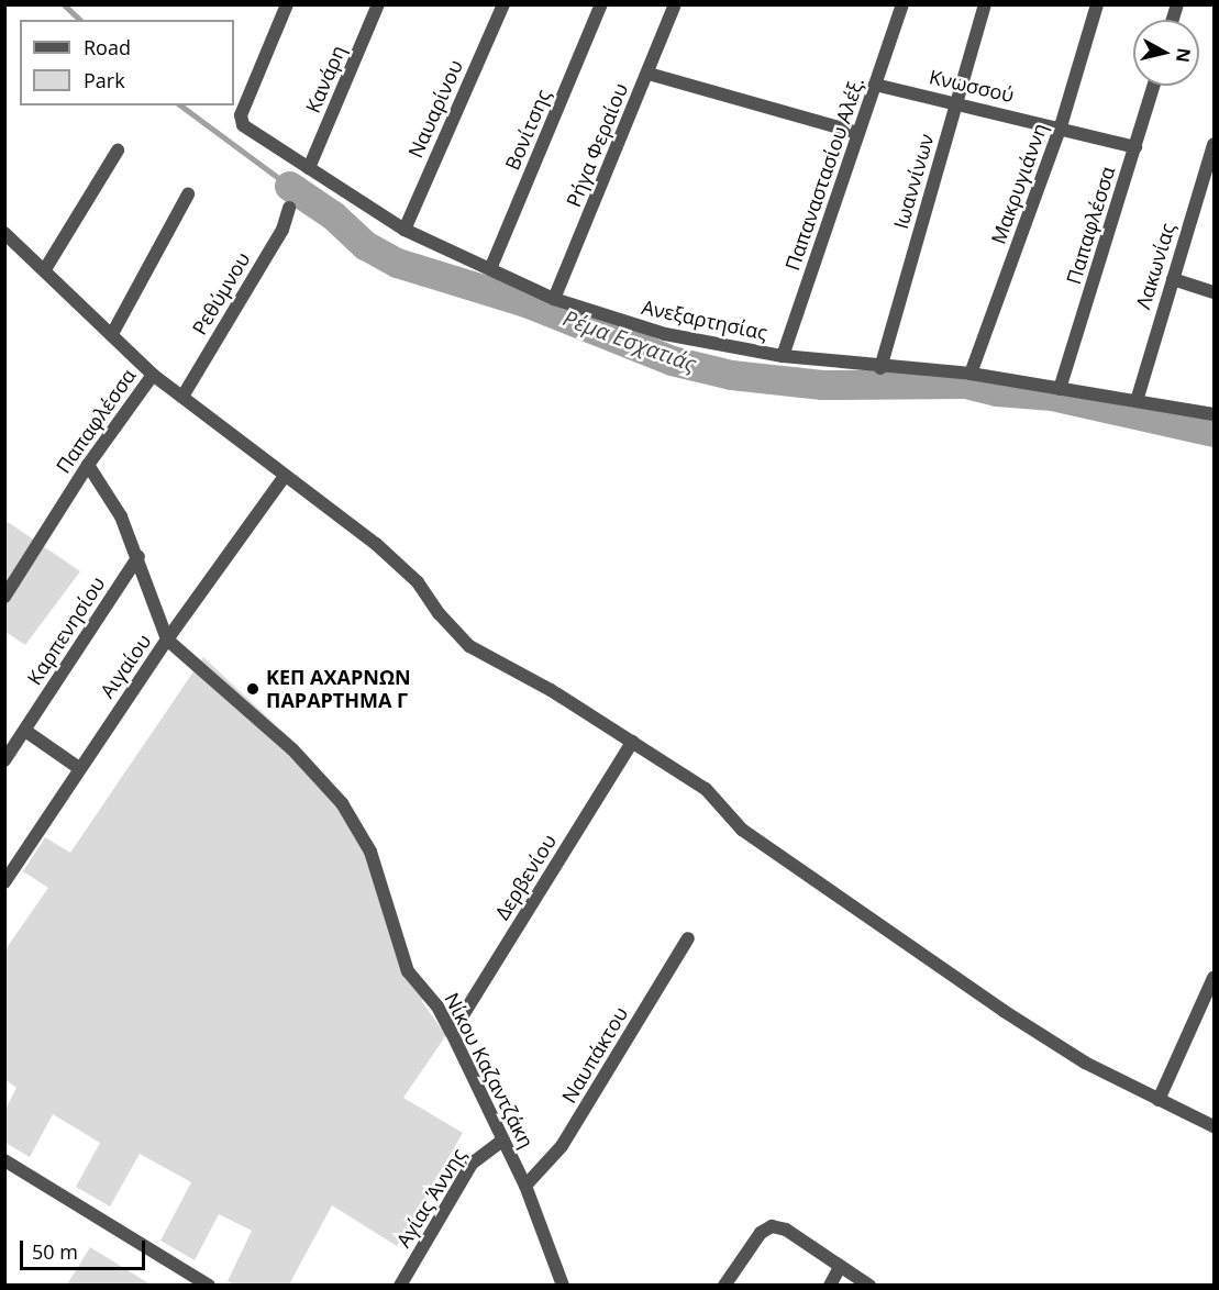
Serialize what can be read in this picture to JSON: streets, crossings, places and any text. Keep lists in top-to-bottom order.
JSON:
{
  "streets": {
    "street": [
      "Κανάρη",
      "Κνωσσού",
      "Ναυαρίνου",
      "Βονίτσης",
      "Ρήγα Φεραίου",
      "Παπαναστασίου Αλέξ.",
      "Ιωαννίνων",
      "Μακρυγιάννη",
      "Παπαφλέσσα",
      "Λακωνίας",
      "Ρεθύμνου",
      "Ανεξαρτησίας",
      "Καρπενησίου",
      "Αιγαίου",
      "Δερβενίου",
      "Ναυπάκτου",
      "Νίκου Καζαντζάκη",
      "Αγίας Άννης"
    ]
  },
  "crossings": [
    ["Κανάρη", "Ανεξαρτησίας"],
    ["Κνωσσού", "Παπαναστασίου Αλέξ."],
    ["Κνωσσού", "Ιωαννίνων"],
    ["Κνωσσού", "Μακρυγιάννη"],
    ["Κνωσσού", "Παπαφλέσσα"],
    ["Ναυαρίνου", "Ανεξαρτησίας"],
    ["Βονίτσης", "Ανεξαρτησίας"],
    ["Ρήγα Φεραίου", "Ανεξαρτησίας"],
    ["Παπαναστασίου Αλέξ.", "Ανεξαρτησίας"],
    ["Ιωαννίνων", "Ανεξαρτησίας"],
    ["Μακρυγιάννη", "Ανεξαρτησίας"],
    ["Παπαφλέσσα", "Ανεξαρτησίας"],
    ["Παπαφλέσσα", "Νίκου Καζαντζάκη"],
    ["Λακωνίας", "Ανεξαρτησίας"],
    ["Καρπενησίου", "Νίκου Καζαντζάκη"],
    ["Αιγαίου", "Νίκου Καζαντζάκη"],
    ["Δερβενίου", "Νίκου Καζαντζάκη"],
    ["Ναυπάκτου", "Νίκου Καζαντζάκη"],
    ["Νίκου Καζαντζάκη", "Αγίας Άννης"]
  ],
  "water": ["Ρέμα Εσχατιάς"],
  "places": ["ΚΕΠ ΑΧΑΡΝΩΝ ΠΑΡΑΡΤΗΜΑ Γ"],
  "legend": ["Road", "Park"],
  "scale_bar": "50 m",
  "north": "right"
}
